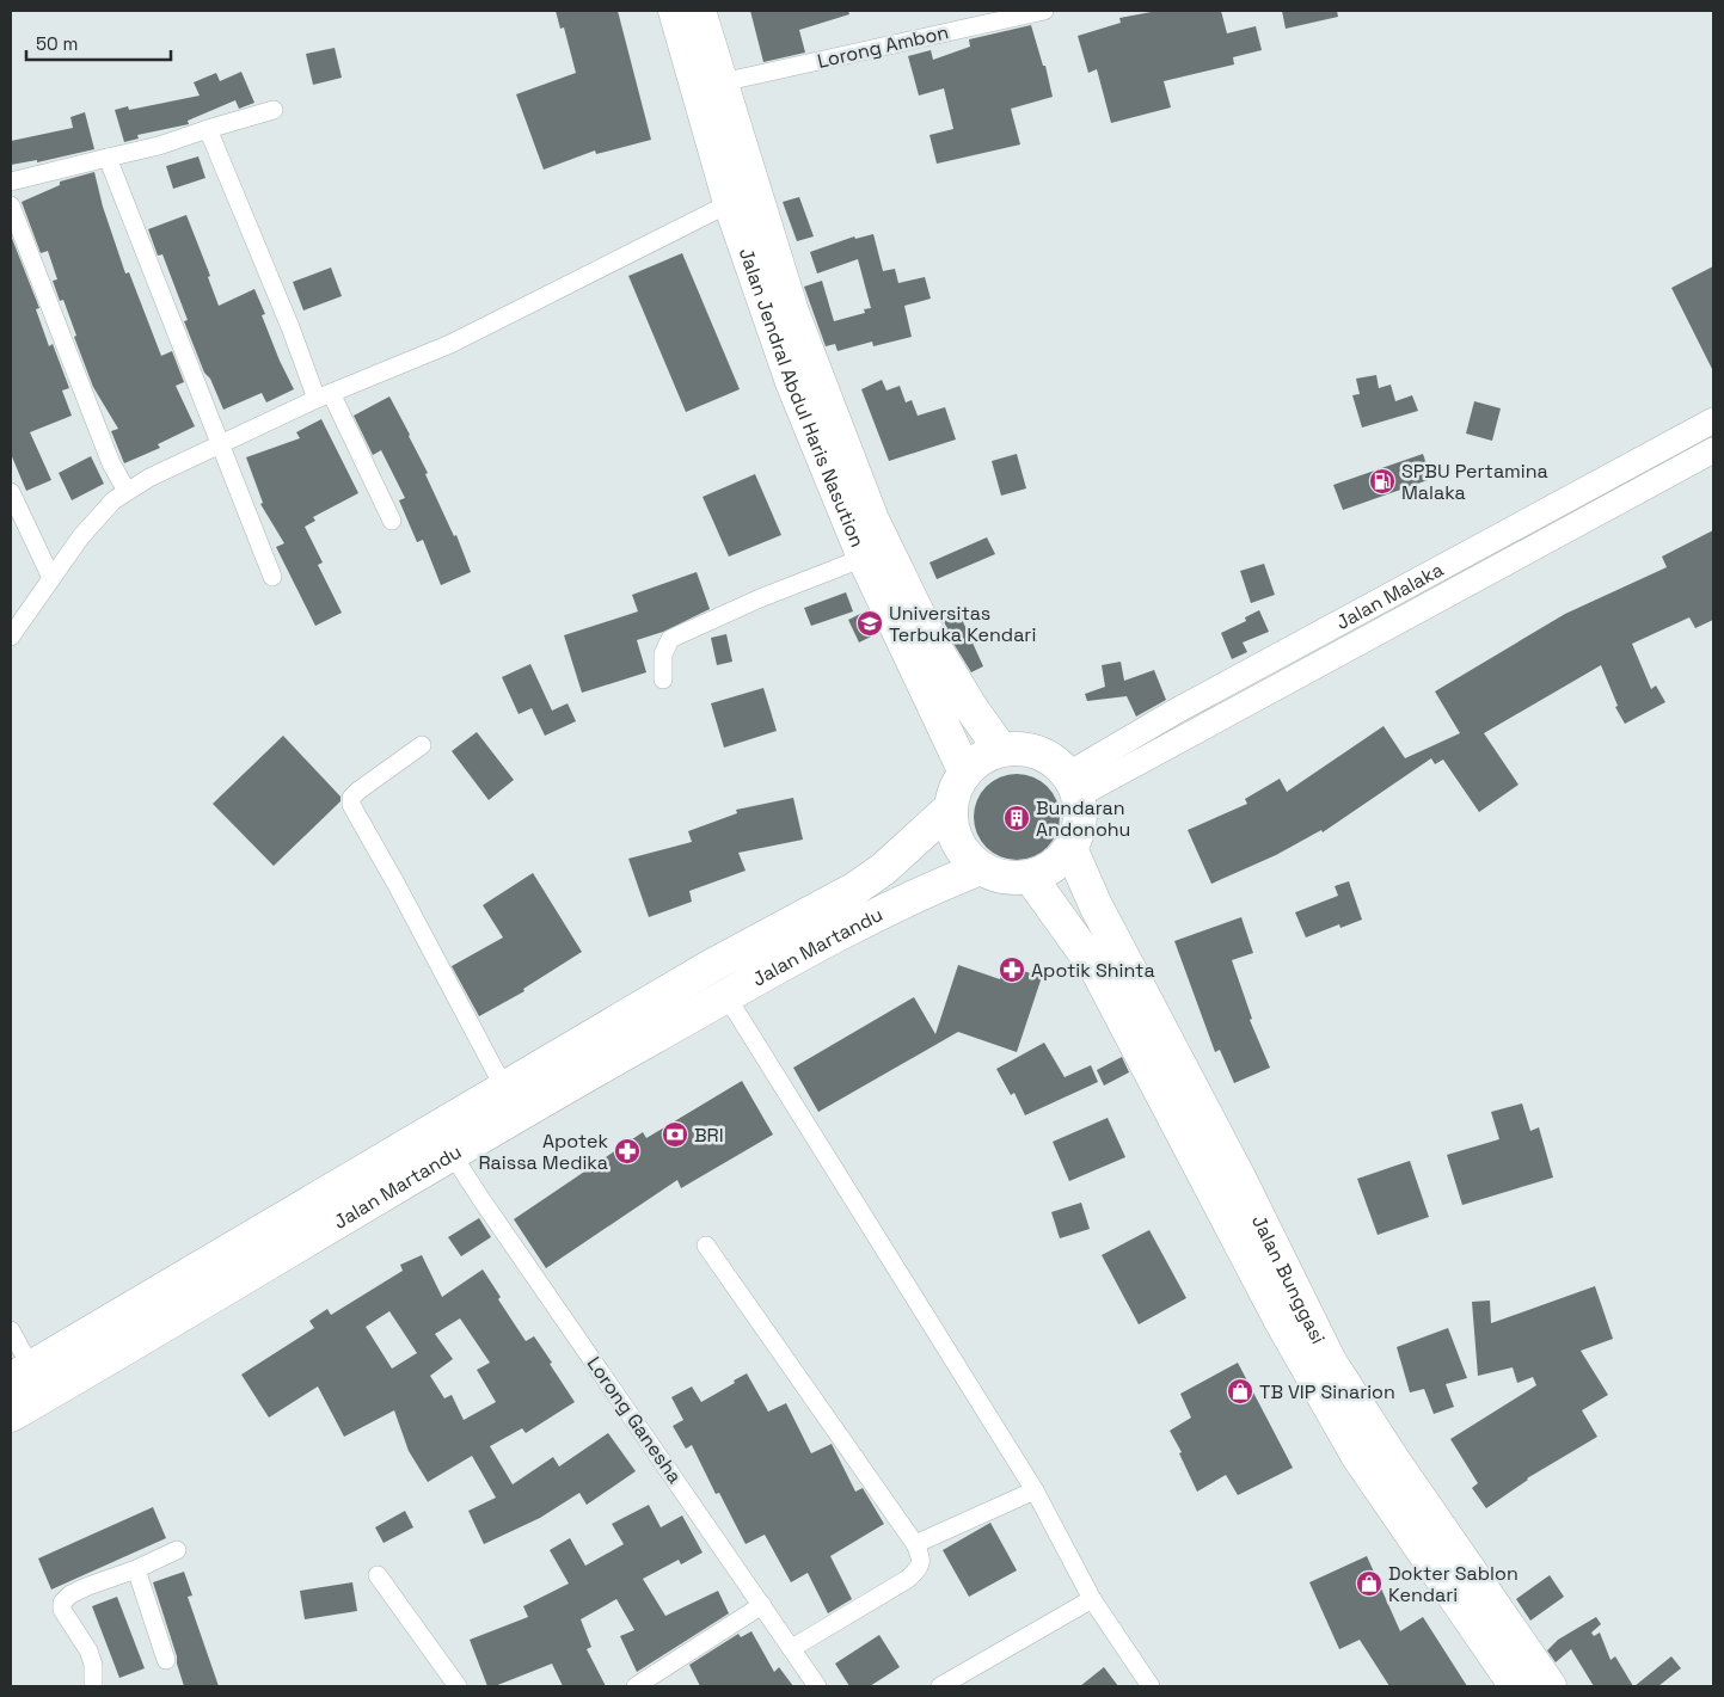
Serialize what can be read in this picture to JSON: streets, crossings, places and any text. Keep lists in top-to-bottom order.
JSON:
{
  "streets": {
    "highway": ["Jalan Jendral Abdul Haris Nasution", "Jalan Martandu", "Jalan Bunggasi"],
    "street": ["Lorong Ambon", "Jalan Malaka", "Lorong Ganesha"]
  },
  "crossings": [
    ["Lorong Ambon", "Jalan Jendral Abdul Haris Nasution"],
    ["Jalan Jendral Abdul Haris Nasution", "Jalan Malaka"],
    ["Jalan Jendral Abdul Haris Nasution", "Jalan Martandu"],
    ["Jalan Jendral Abdul Haris Nasution", "Jalan Bunggasi"],
    ["Jalan Malaka", "Jalan Martandu"],
    ["Jalan Malaka", "Jalan Bunggasi"],
    ["Jalan Martandu", "Jalan Bunggasi"],
    ["Jalan Martandu", "Lorong Ganesha"]
  ],
  "places": {
    "fuel station": ["SPBU Pertamina Malaka"],
    "school or university": ["Universitas Terbuka Kendari"],
    "building": ["Bundaran Andonohu"],
    "pharmacy": ["Apotik Shinta", "Apotek Raissa Medika"],
    "bank": ["BRI"],
    "shop": ["TB VIP Sinarion", "Dokter Sablon Kendari"]
  },
  "scale_bar": "50 m"
}
